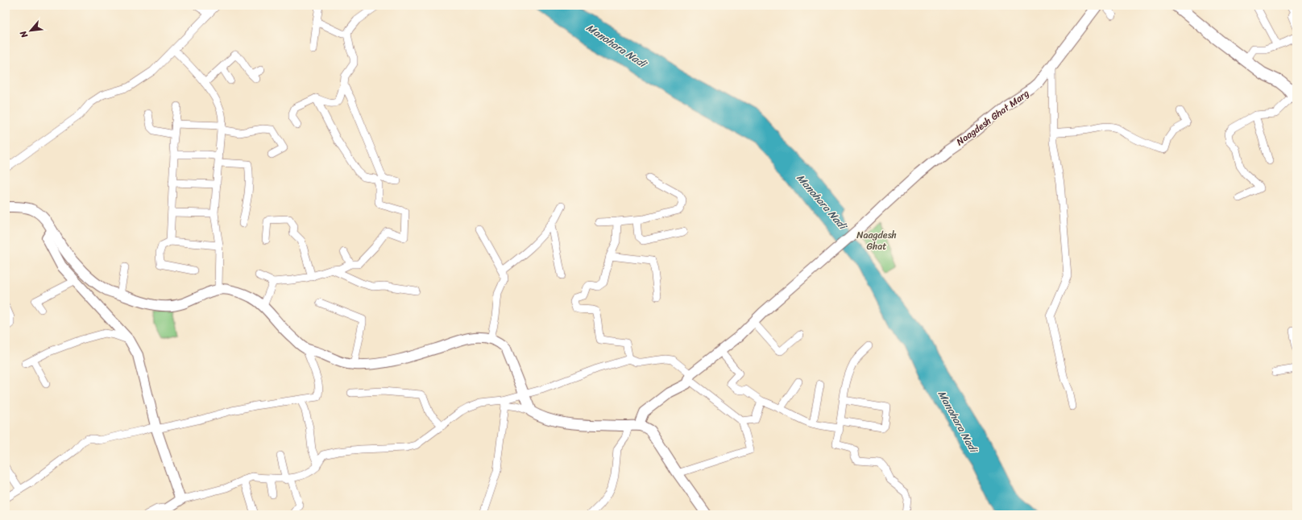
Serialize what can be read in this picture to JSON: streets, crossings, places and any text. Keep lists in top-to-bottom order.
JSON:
{
  "streets": {
    "street": ["Naagdesh Ghat Marg"]
  },
  "water": ["Manohara Nadi"],
  "parks": ["Naagdesh Ghat"],
  "north": "bottom left"
}
